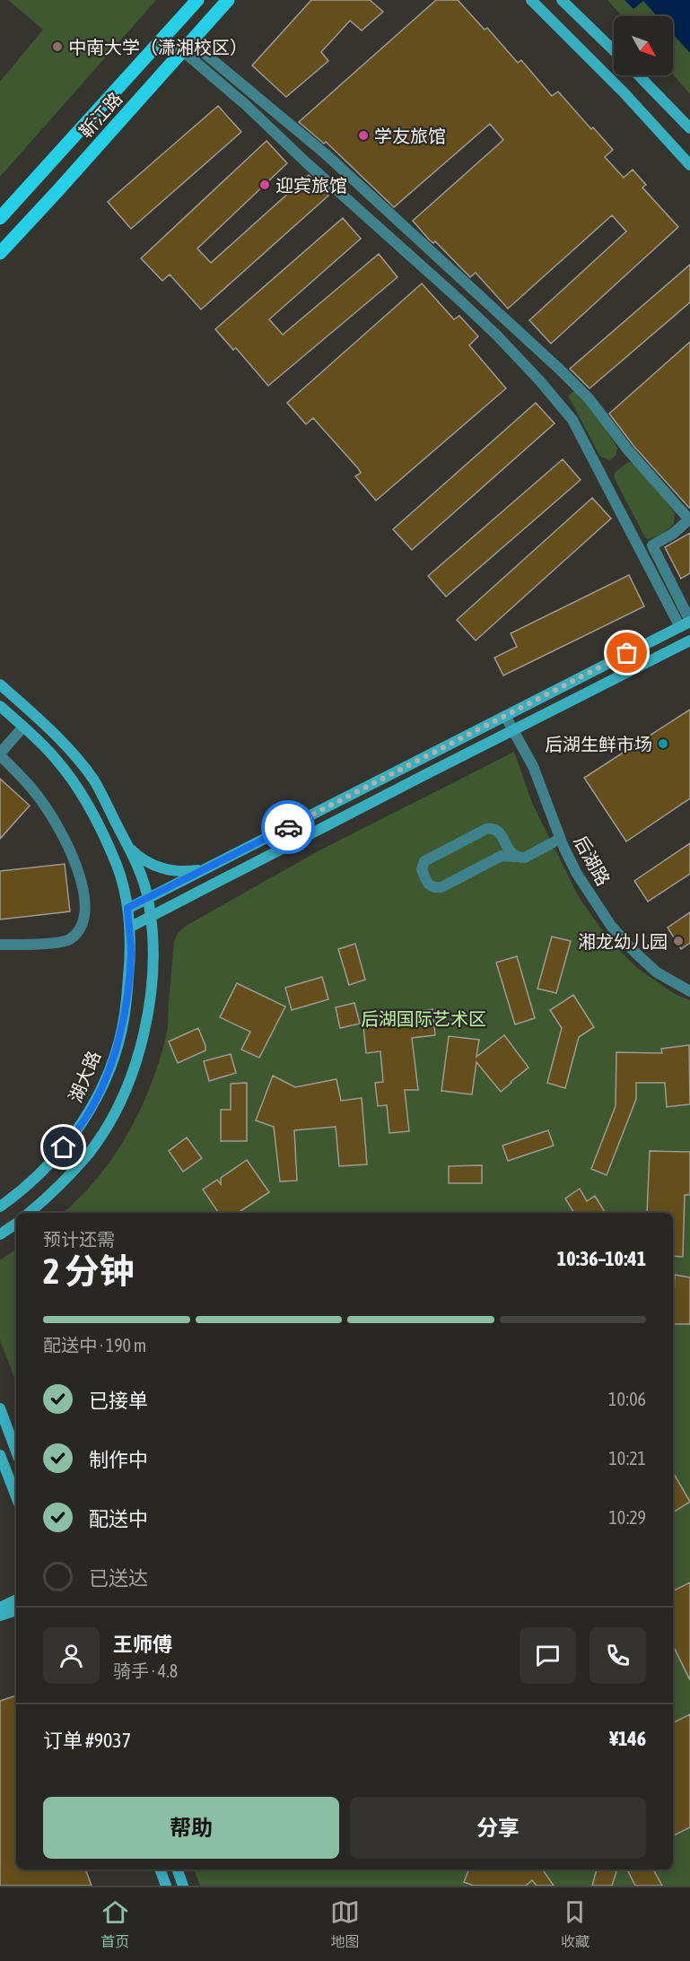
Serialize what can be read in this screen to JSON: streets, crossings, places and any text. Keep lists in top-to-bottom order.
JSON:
{
  "streets": {
    "main road": ["靳江路", "湖大路"],
    "street": ["后湖路"]
  },
  "parks": ["后湖国际艺术区"],
  "places": [
    "中南大学（潇湘校区）",
    "学友旅馆",
    "迎宾旅馆",
    "后湖生鲜市场",
    "湘龙幼儿园"
  ],
  "north": "bottom right",
  "page": {
    "heading": ["2 分钟", "预计还需", "10:36–10:41"],
    "panel": [
      "王师傅",
      "骑手 · 4.8",
      "订单 #9037",
      "¥146"
    ],
    "bar": "配送中 · 190 m",
    "list": [
      ["已接单", "10:06"],
      ["制作中", "10:21"],
      ["配送中", "10:29"],
      "已送达"
    ],
    "buttons": ["帮助", "分享"],
    "tabs": ["首页", "地图", "收藏"]
  }
}
